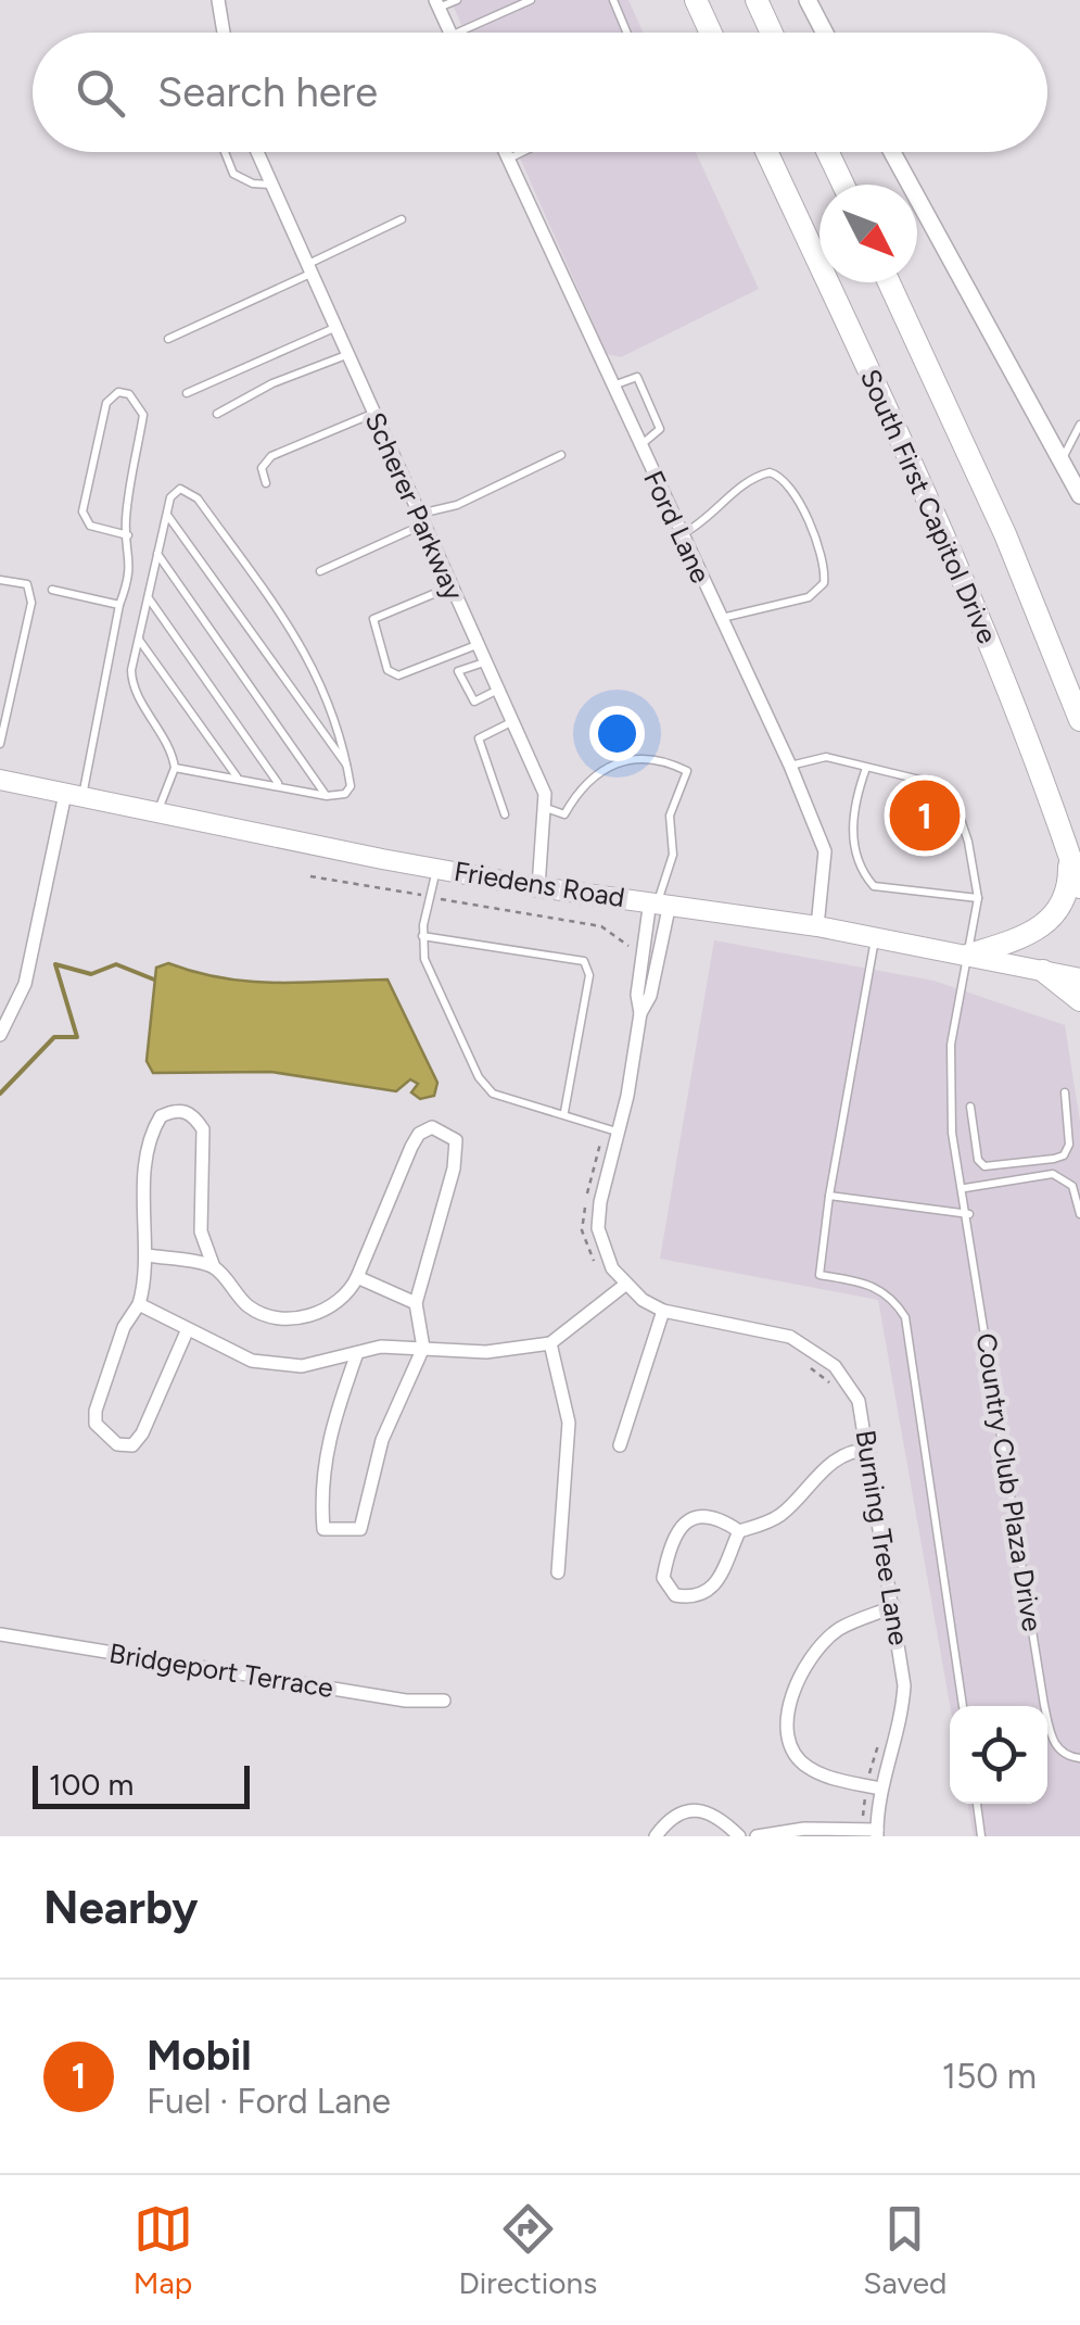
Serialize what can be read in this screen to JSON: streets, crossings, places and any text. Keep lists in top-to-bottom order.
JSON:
{
  "streets": {
    "highway": ["South First Capitol Drive"],
    "main road": ["Friedens Road"],
    "street": [
      "Scherer Parkway",
      "Ford Lane",
      "Burning Tree Lane",
      "Bridgeport Terrace"
    ],
    "lane": ["Country Club Plaza Drive"]
  },
  "crossings": [
    ["Scherer Parkway", "Friedens Road"],
    ["Ford Lane", "Friedens Road"],
    ["Friedens Road", "Country Club Plaza Drive"]
  ],
  "scale_bar": "100 m",
  "north": "bottom right",
  "page": {
    "search": "Search here",
    "pins": "1",
    "scale": "100 m",
    "heading": "Nearby",
    "list": [
      {
        "mark": "1",
        "name": "Mobil",
        "note": "Fuel · Ford Lane",
        "value": "150 m"
      }
    ],
    "nav": ["Map", "Directions", "Saved"]
  }
}
